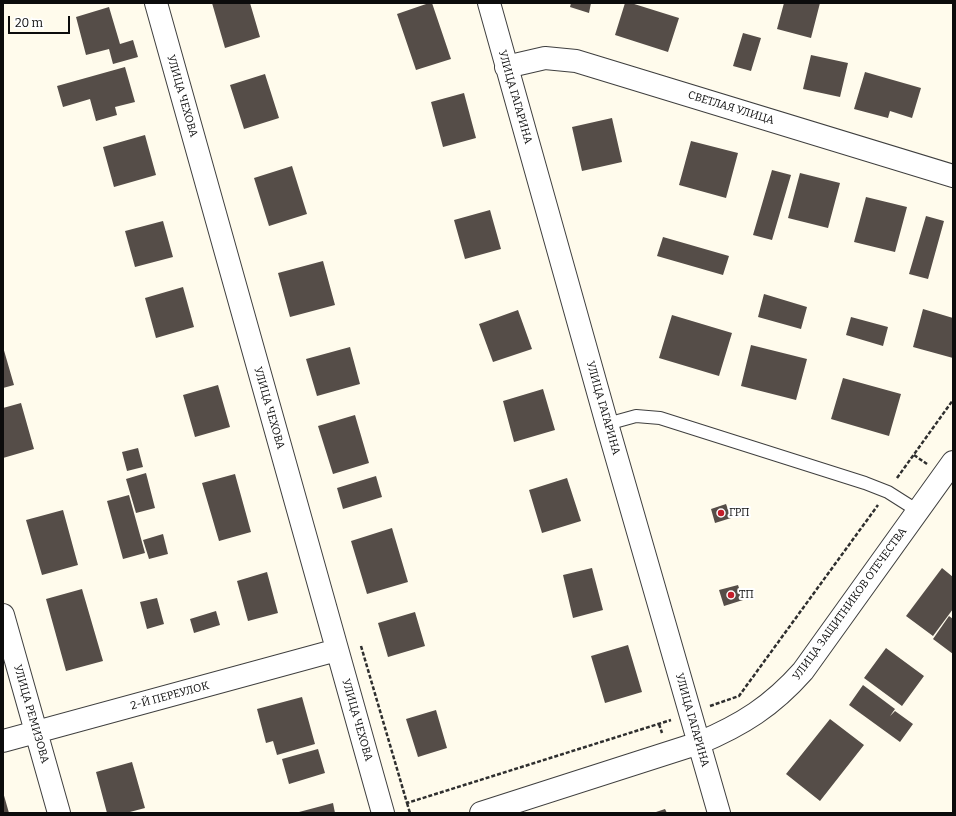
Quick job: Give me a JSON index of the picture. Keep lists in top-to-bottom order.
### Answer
{
  "streets": {
    "street": [
      "УЛИЦА ЧЕХОВА",
      "УЛИЦА ГАГАРИНА",
      "СВЕТЛАЯ УЛИЦА",
      "УЛИЦА ЗАЩИТНИКОВ ОТЕЧЕСТВА",
      "2-Й ПЕРЕУЛОК",
      "УЛИЦА РЕМИЗОВА"
    ]
  },
  "crossings": [
    ["УЛИЦА ЧЕХОВА", "2-Й ПЕРЕУЛОК"],
    ["УЛИЦА ГАГАРИНА", "СВЕТЛАЯ УЛИЦА"],
    ["УЛИЦА ГАГАРИНА", "УЛИЦА ЗАЩИТНИКОВ ОТЕЧЕСТВА"],
    ["2-Й ПЕРЕУЛОК", "УЛИЦА РЕМИЗОВА"]
  ],
  "places": ["ГРП", "ТП"],
  "scale_bar": "20 m"
}
